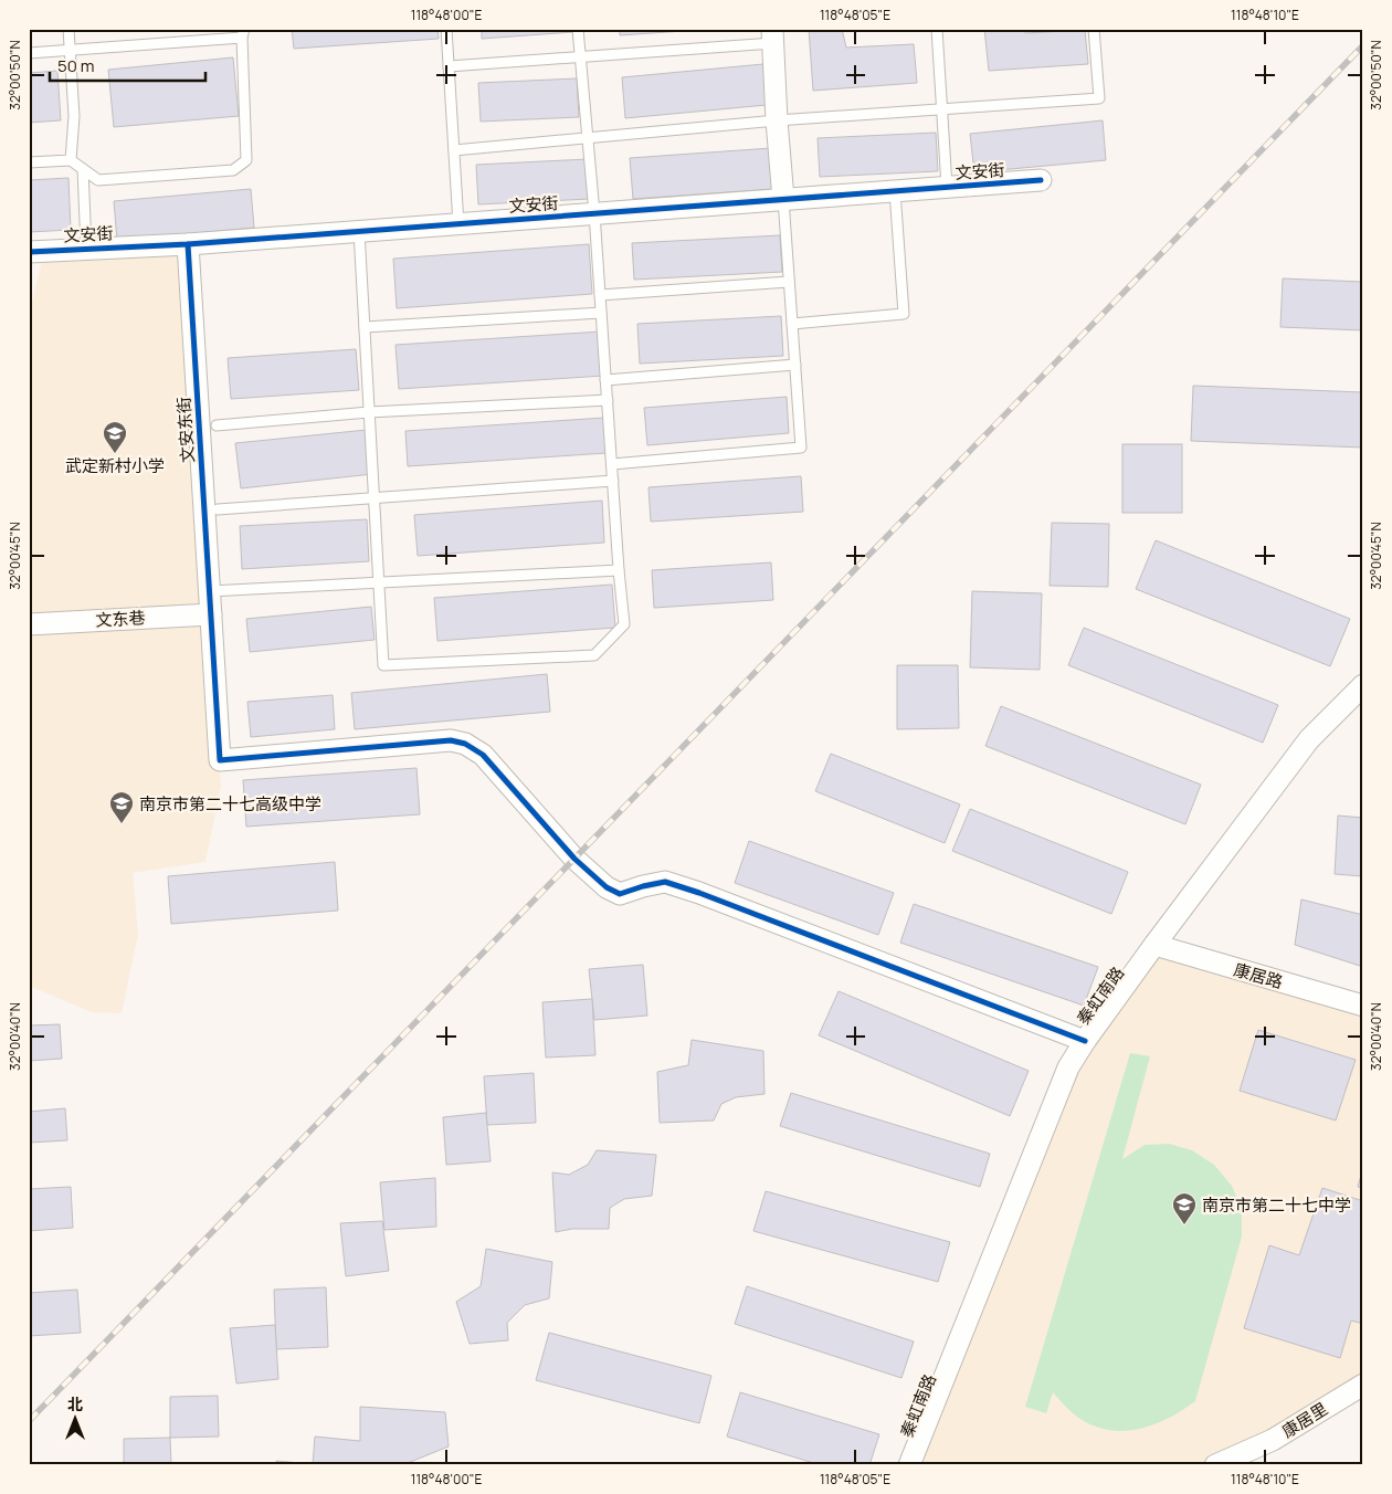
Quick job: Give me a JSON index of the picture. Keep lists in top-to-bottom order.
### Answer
{
  "streets": {
    "street": [
      "文安街",
      "文安东街",
      "文东巷",
      "康居路",
      "秦虹南路",
      "康居里"
    ]
  },
  "crossings": [
    ["文安街", "文安东街"],
    ["文安东街", "文东巷"],
    ["文安东街", "秦虹南路"],
    ["康居路", "秦虹南路"]
  ],
  "places": {
    "school or university": ["武定新村小学", "南京市第二十七高级中学", "南京市第二十七中学"]
  },
  "scale_bar": "50 m",
  "north": "top",
  "coordinates": [
    "118°48'00\"E",
    "118°48'05\"E",
    "118°48'10\"E",
    "32°00'50\"N",
    "32°00'45\"N",
    "32°00'40\"N"
  ]
}
